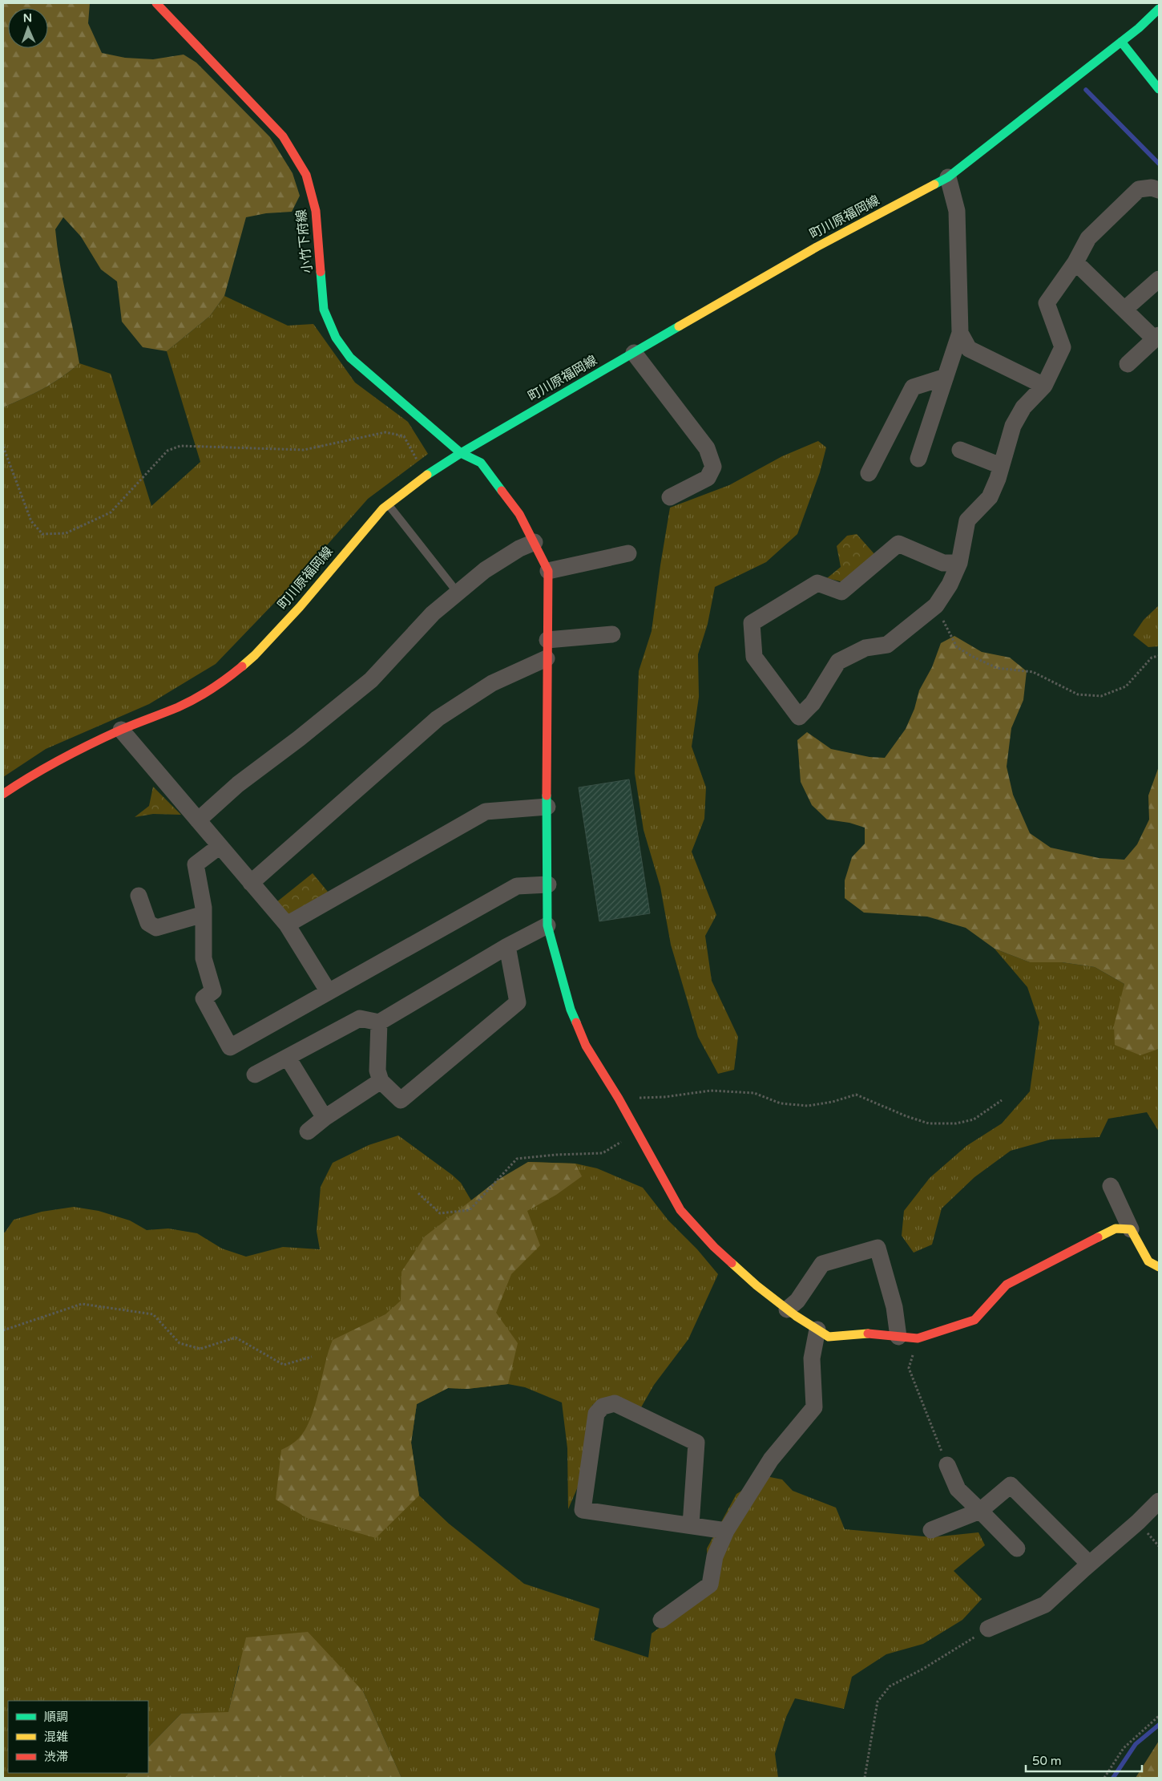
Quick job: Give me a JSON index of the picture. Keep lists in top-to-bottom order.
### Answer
{
  "streets": {
    "main road": ["町川原福岡線", "小竹下府線"]
  },
  "crossings": [
    ["町川原福岡線", "小竹下府線"]
  ],
  "legend": ["順調", "混雑", "渋滞"],
  "scale_bar": "50 m",
  "north": "top"
}
